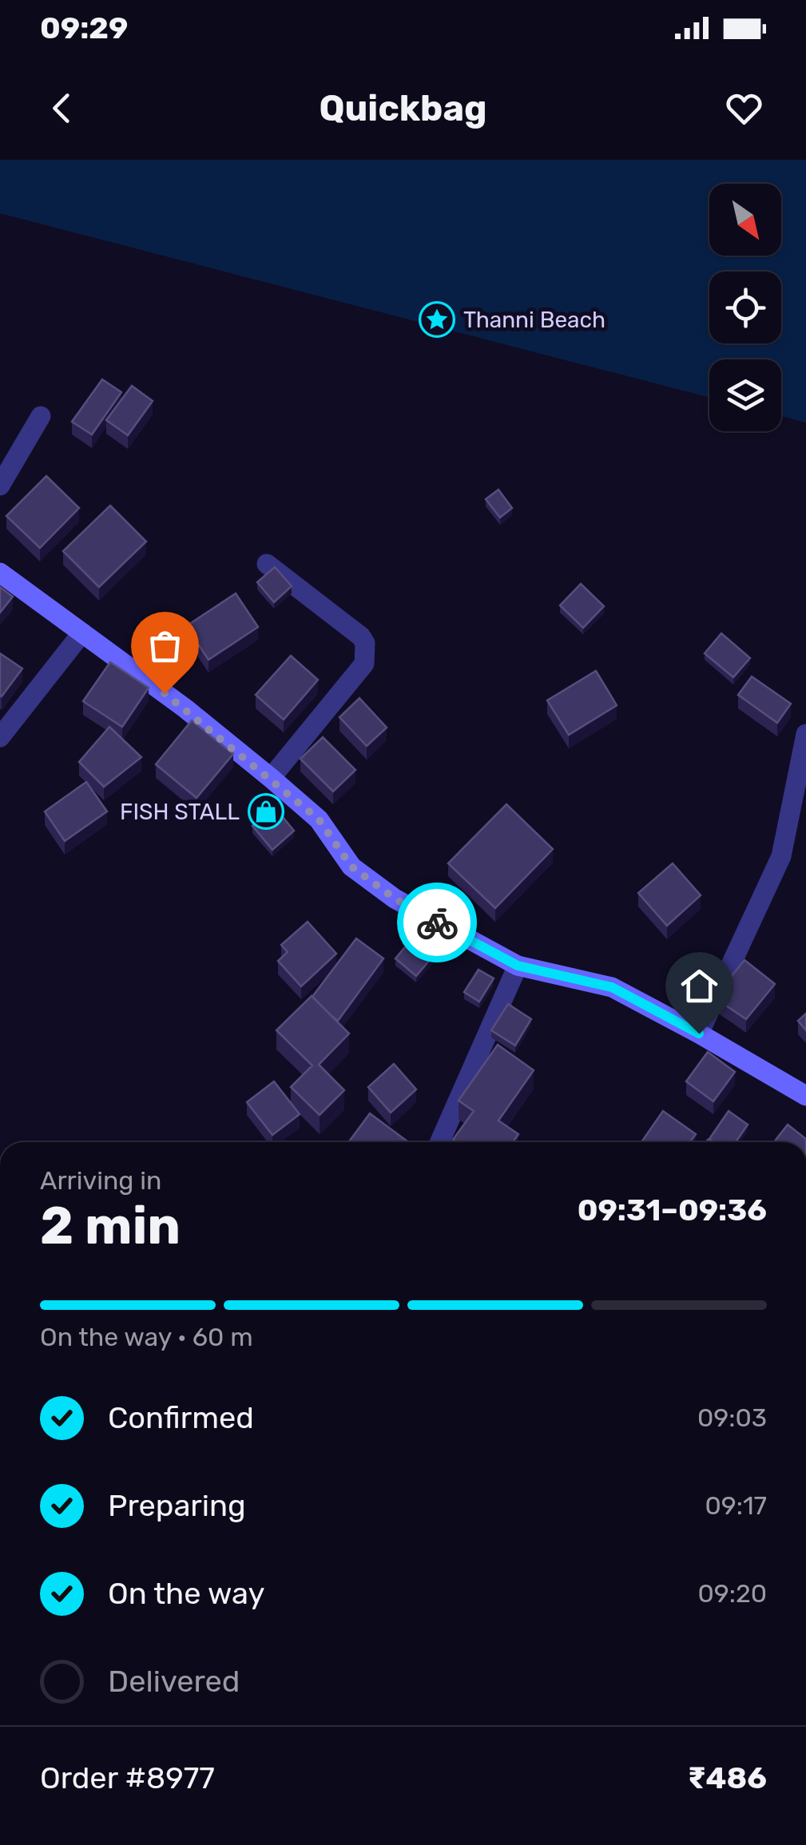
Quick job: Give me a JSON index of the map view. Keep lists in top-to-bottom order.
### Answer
{
  "places": {
    "place": ["Thanni Beach"],
    "shop": ["FISH STALL"]
  },
  "north": "bottom right",
  "page": {
    "status": "09:29",
    "header": "Quickbag",
    "heading": ["2 min", "Arriving in", "09:31–09:36"],
    "panel": ["Order #8977", "₹486"],
    "bar": "On the way · 60 m",
    "list": [
      ["Confirmed", "09:03"],
      ["Preparing", "09:17"],
      ["On the way", "09:20"],
      "Delivered"
    ]
  }
}
